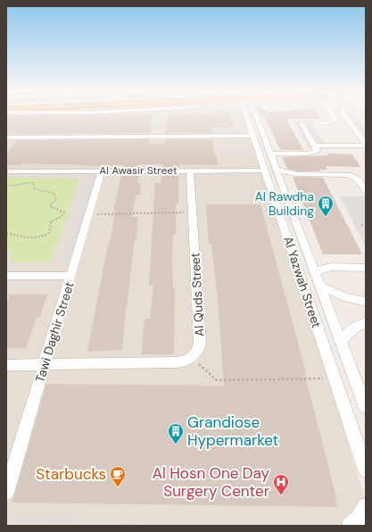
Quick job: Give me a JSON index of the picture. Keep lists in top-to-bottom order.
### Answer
{
  "streets": {
    "street": [
      "Al Awasir Street",
      "Al Yazwah Street",
      "Al Quds Street",
      "Tawi Daghir Street"
    ]
  },
  "crossings": [
    ["Al Awasir Street", "Al Yazwah Street"],
    ["Al Awasir Street", "Al Quds Street"],
    ["Al Awasir Street", "Tawi Daghir Street"]
  ],
  "places": {
    "building": ["Al Rawdha Building", "Grandiose Hypermarket"],
    "cafe": ["Starbucks"],
    "hospital": ["Al Hosn One Day Surgery Center"]
  }
}
